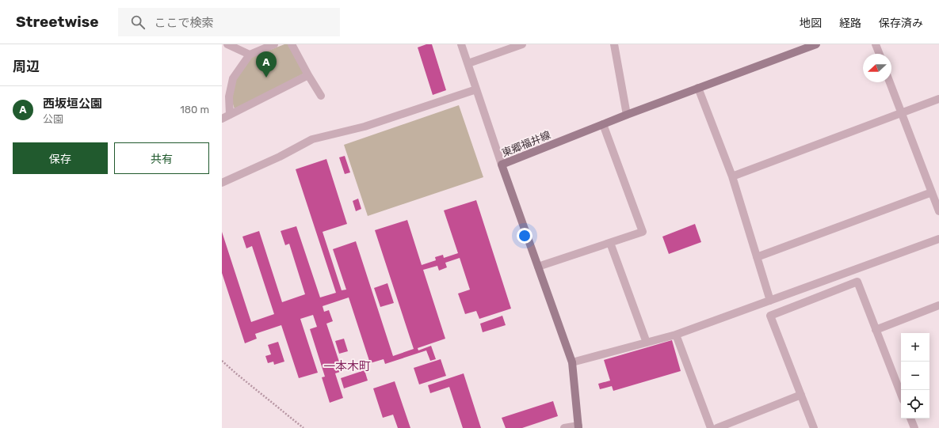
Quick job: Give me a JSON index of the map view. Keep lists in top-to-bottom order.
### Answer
{
  "streets": {
    "main road": ["東郷福井線"]
  },
  "districts": ["一本木町"],
  "north": "left",
  "page": {
    "header": "Streetwise",
    "search": "ここで検索",
    "nav": ["地図", "経路", "保存済み"],
    "heading": "周辺",
    "pins": "A",
    "list": [
      {
        "mark": "A",
        "name": "西坂垣公園",
        "note": "公園",
        "value": "180 m"
      }
    ],
    "buttons": ["保存", "共有"],
    "map_buttons": ["+", "−"]
  }
}
